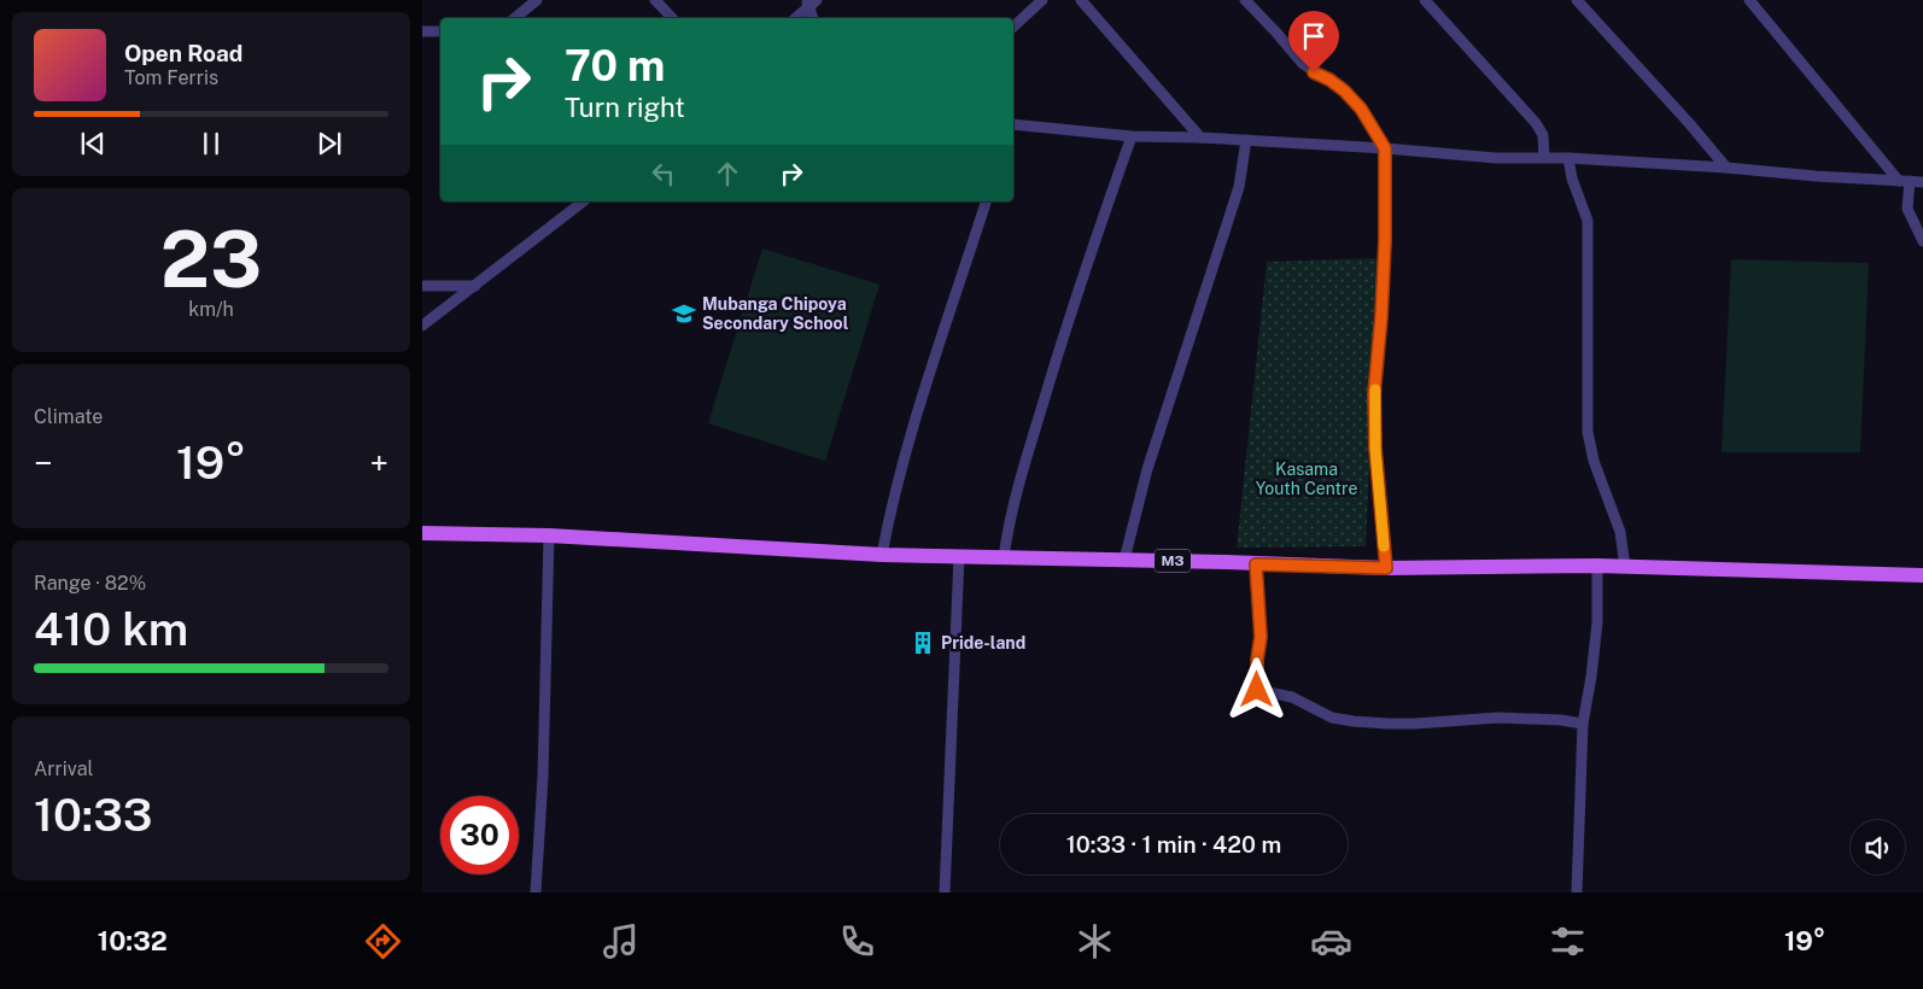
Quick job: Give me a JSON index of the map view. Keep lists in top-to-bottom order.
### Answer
{
  "streets": {
    "main road": ["M3"]
  },
  "parks": ["Kasama Youth Centre"],
  "places": {
    "school or university": ["Mubanga Chipoya Secondary School"],
    "building": ["Pride-land"]
  },
  "page": {
    "turn": ["70 m", "Turn right"],
    "song": ["Open Road", "Tom Ferris"],
    "tile": [
      ["23", "km/h"],
      "Climate",
      ["Range · 82%", "410 km"],
      ["Arrival", "10:33"]
    ],
    "heat": ["−", "19°", "+"],
    "limit": "30",
    "trip": "10:33 · 1 min · 420 m",
    "tabs": ["10:32", "19°"]
  }
}
